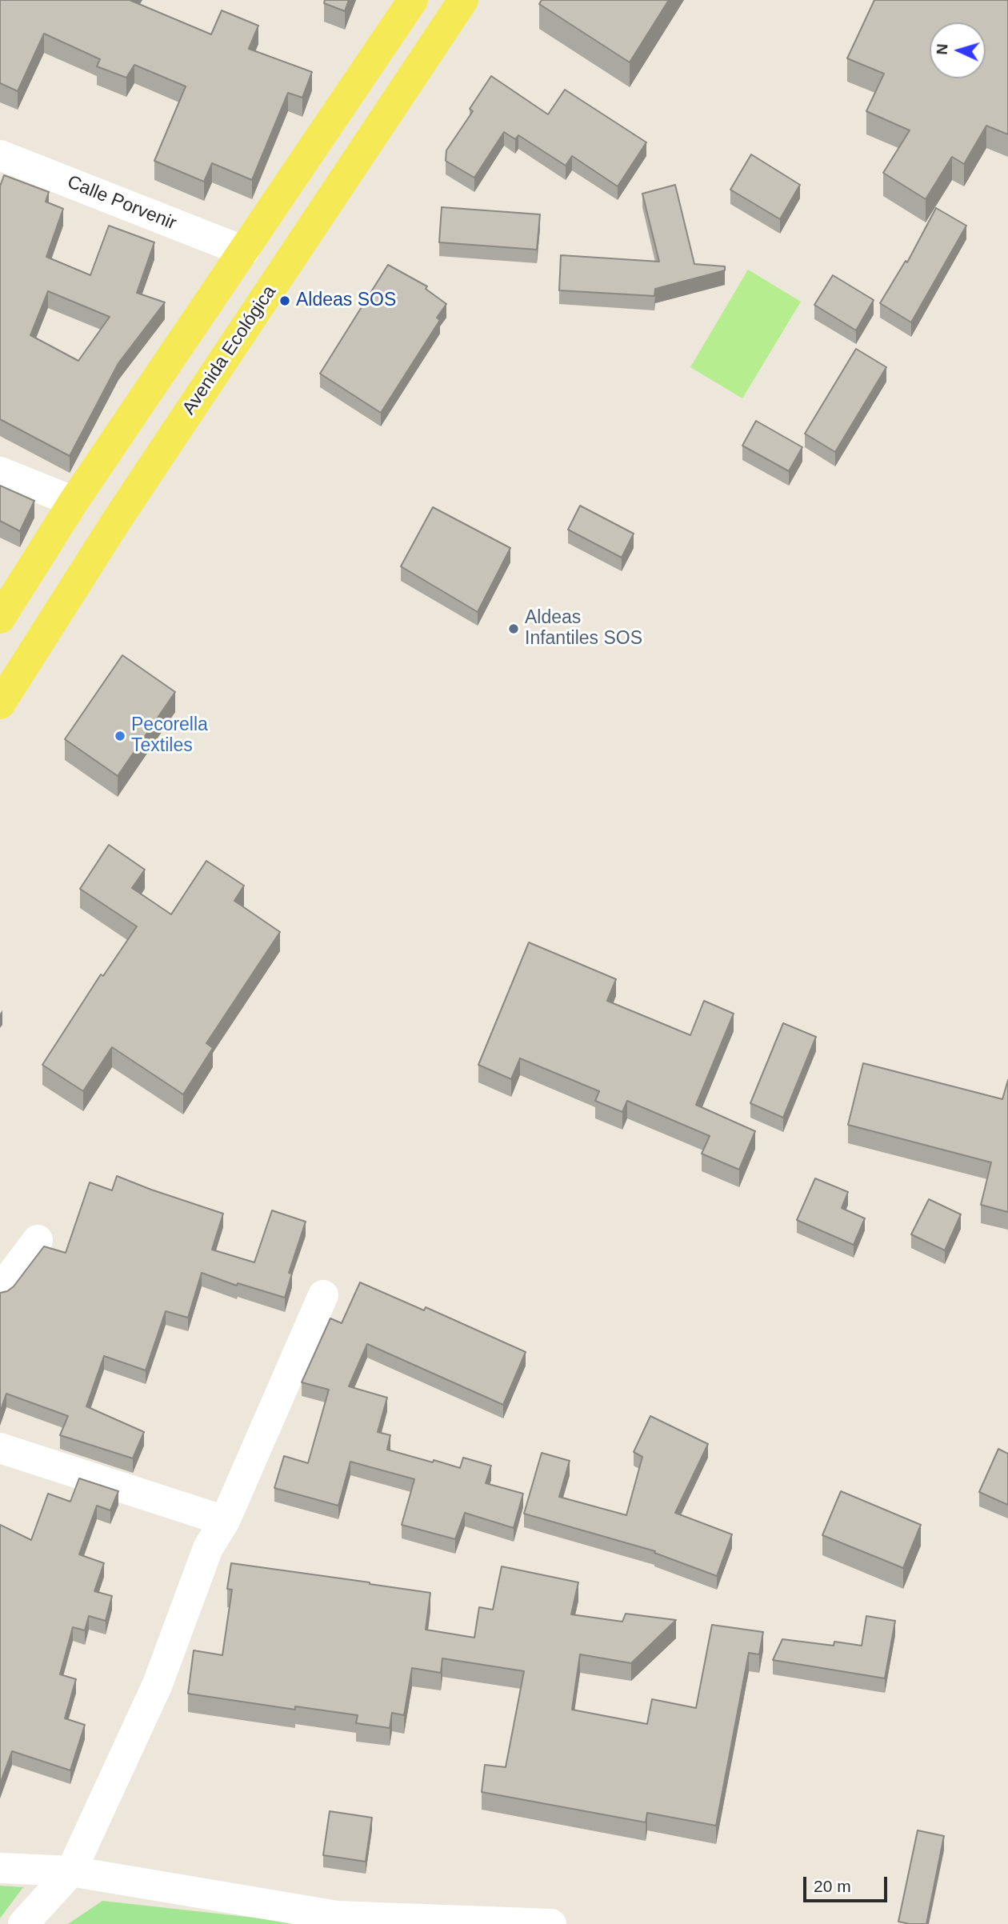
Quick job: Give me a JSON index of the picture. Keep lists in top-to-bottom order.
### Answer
{
  "streets": {
    "main road": ["Avenida Ecológica"],
    "street": ["Calle Porvenir"]
  },
  "places": ["Aldeas SOS", "Aldeas Infantiles SOS", "Pecorella Textiles"],
  "scale_bar": "20 m",
  "north": "left"
}
